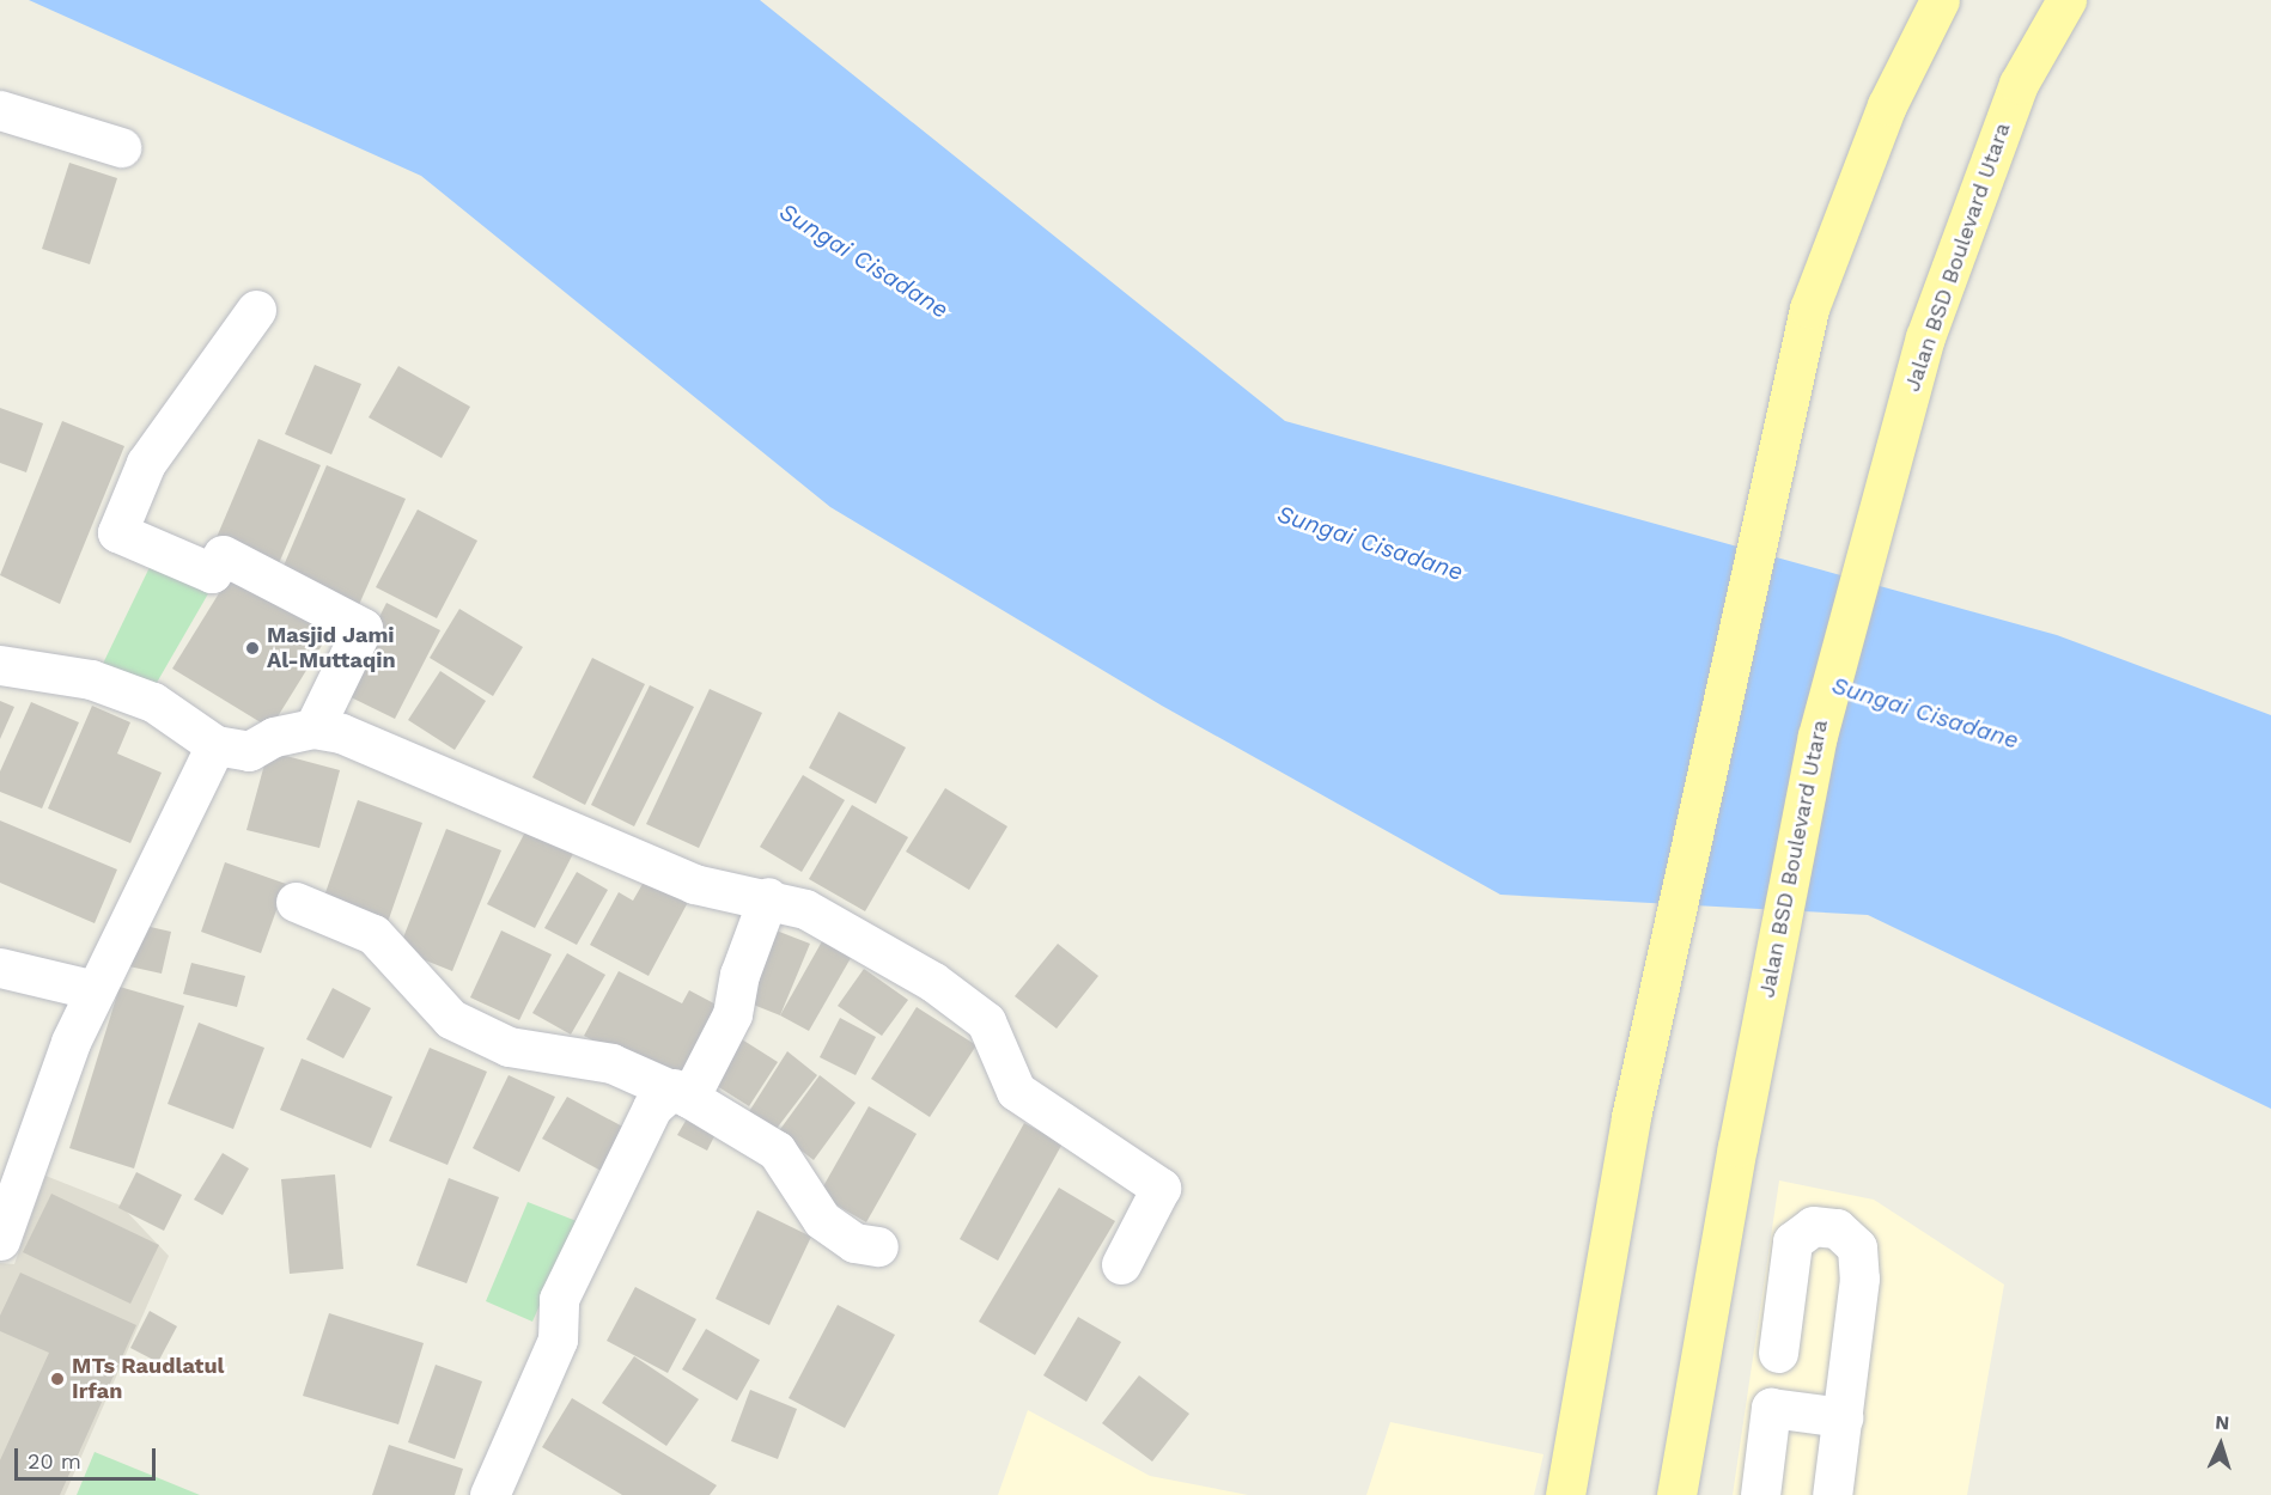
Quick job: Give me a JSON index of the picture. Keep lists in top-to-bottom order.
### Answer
{
  "streets": {
    "main road": ["Jalan BSD Boulevard Utara"]
  },
  "water": ["Sungai Cisadane"],
  "places": ["Masjid Jami Al-Muttaqin", "MTs Raudlatul Irfan"],
  "scale_bar": "20 m",
  "north": "top"
}
